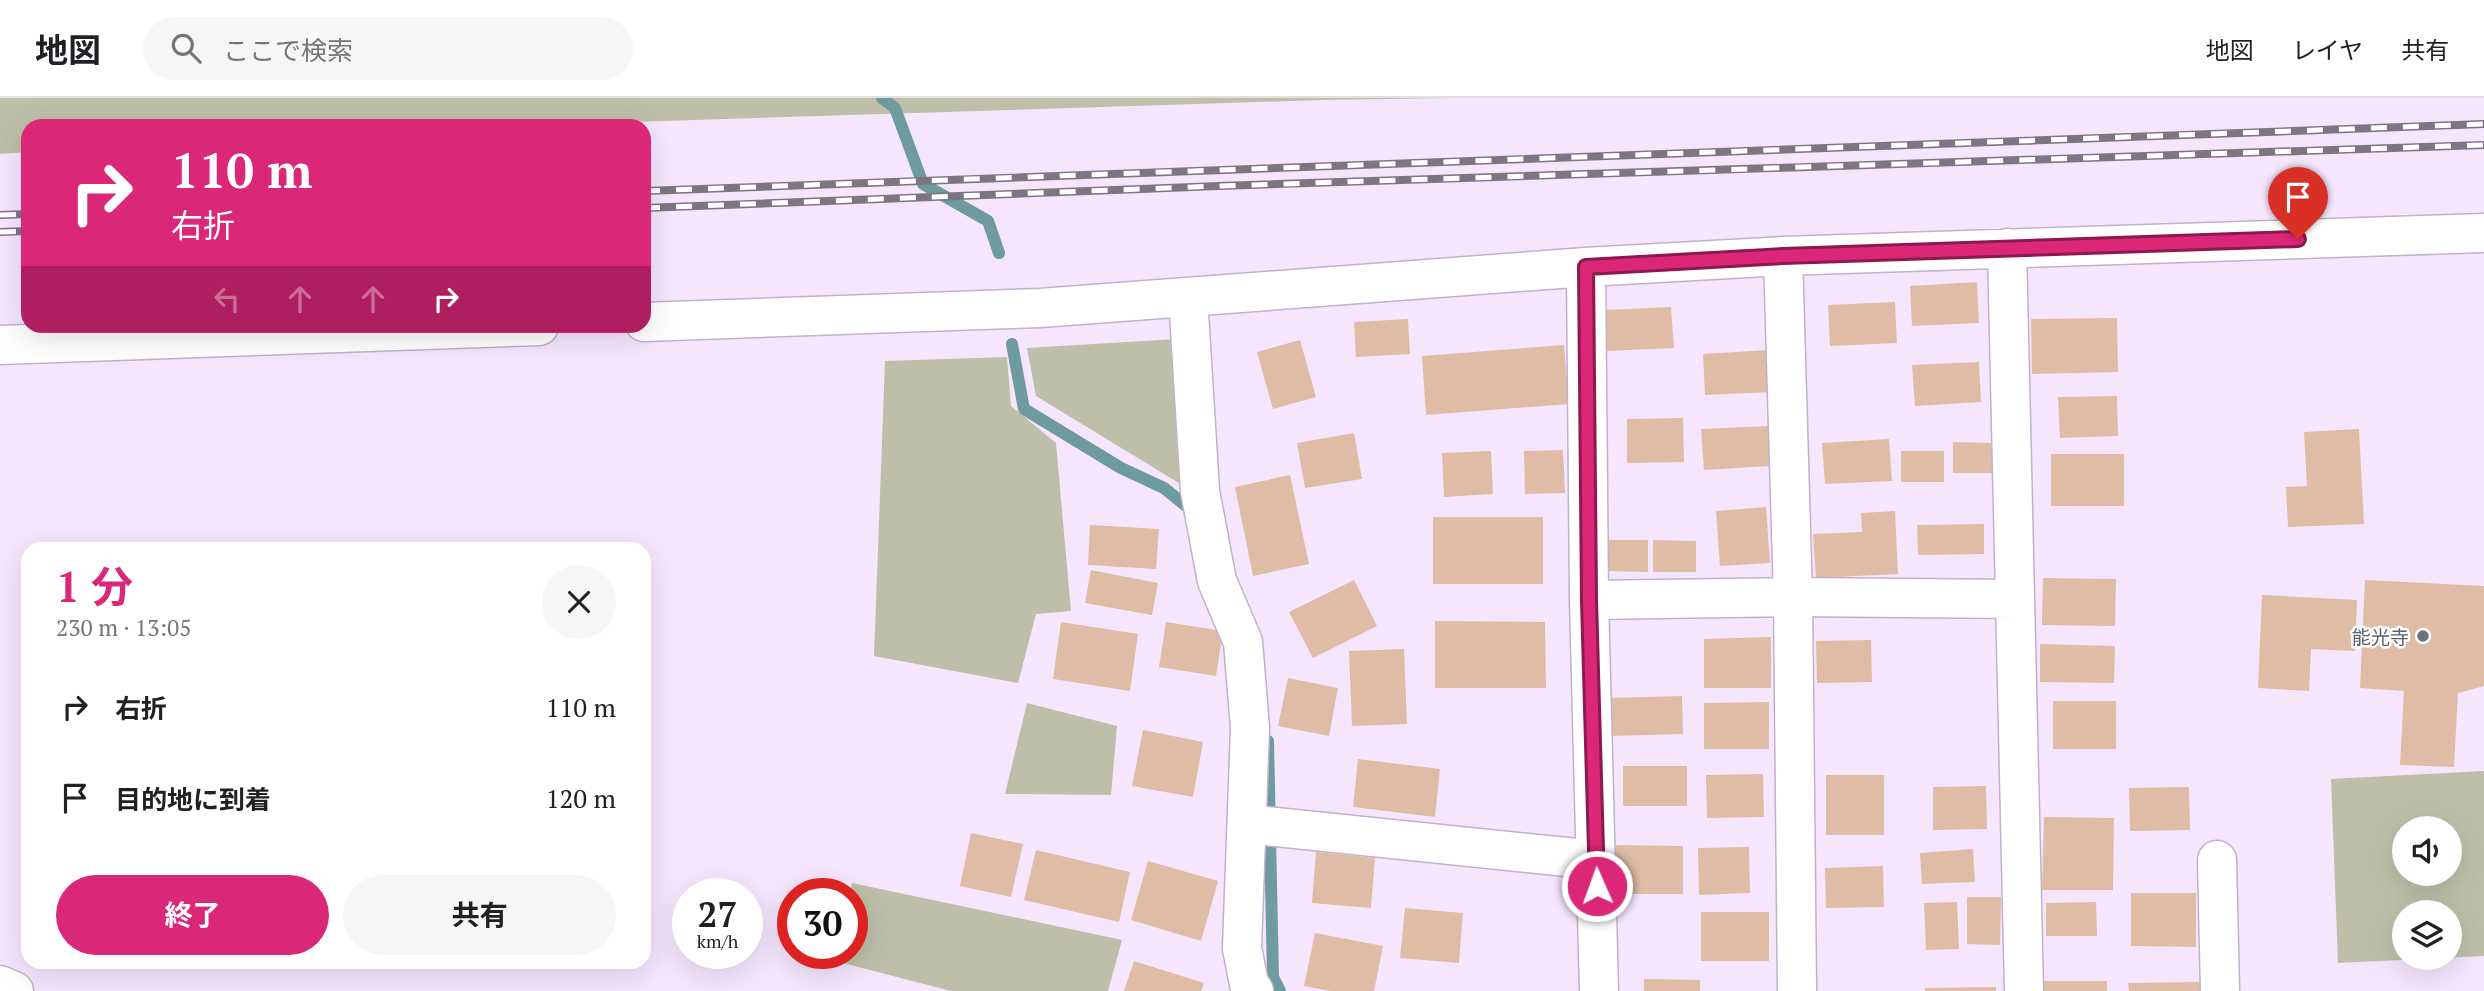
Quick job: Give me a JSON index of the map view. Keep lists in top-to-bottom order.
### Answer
{
  "places": ["能光寺"],
  "page": {
    "header": "地図",
    "search": "ここで検索",
    "nav": ["地図", "レイヤ", "共有"],
    "turn": ["110 m", "右折"],
    "heading": ["1 分", "230 m · 13:05"],
    "list": [
      {
        "name": "右折",
        "value": "110 m"
      },
      {
        "name": "目的地に到着",
        "value": "120 m"
      }
    ],
    "buttons": ["終了", "共有"],
    "speed": "27 km/h",
    "limit": "30"
  }
}
